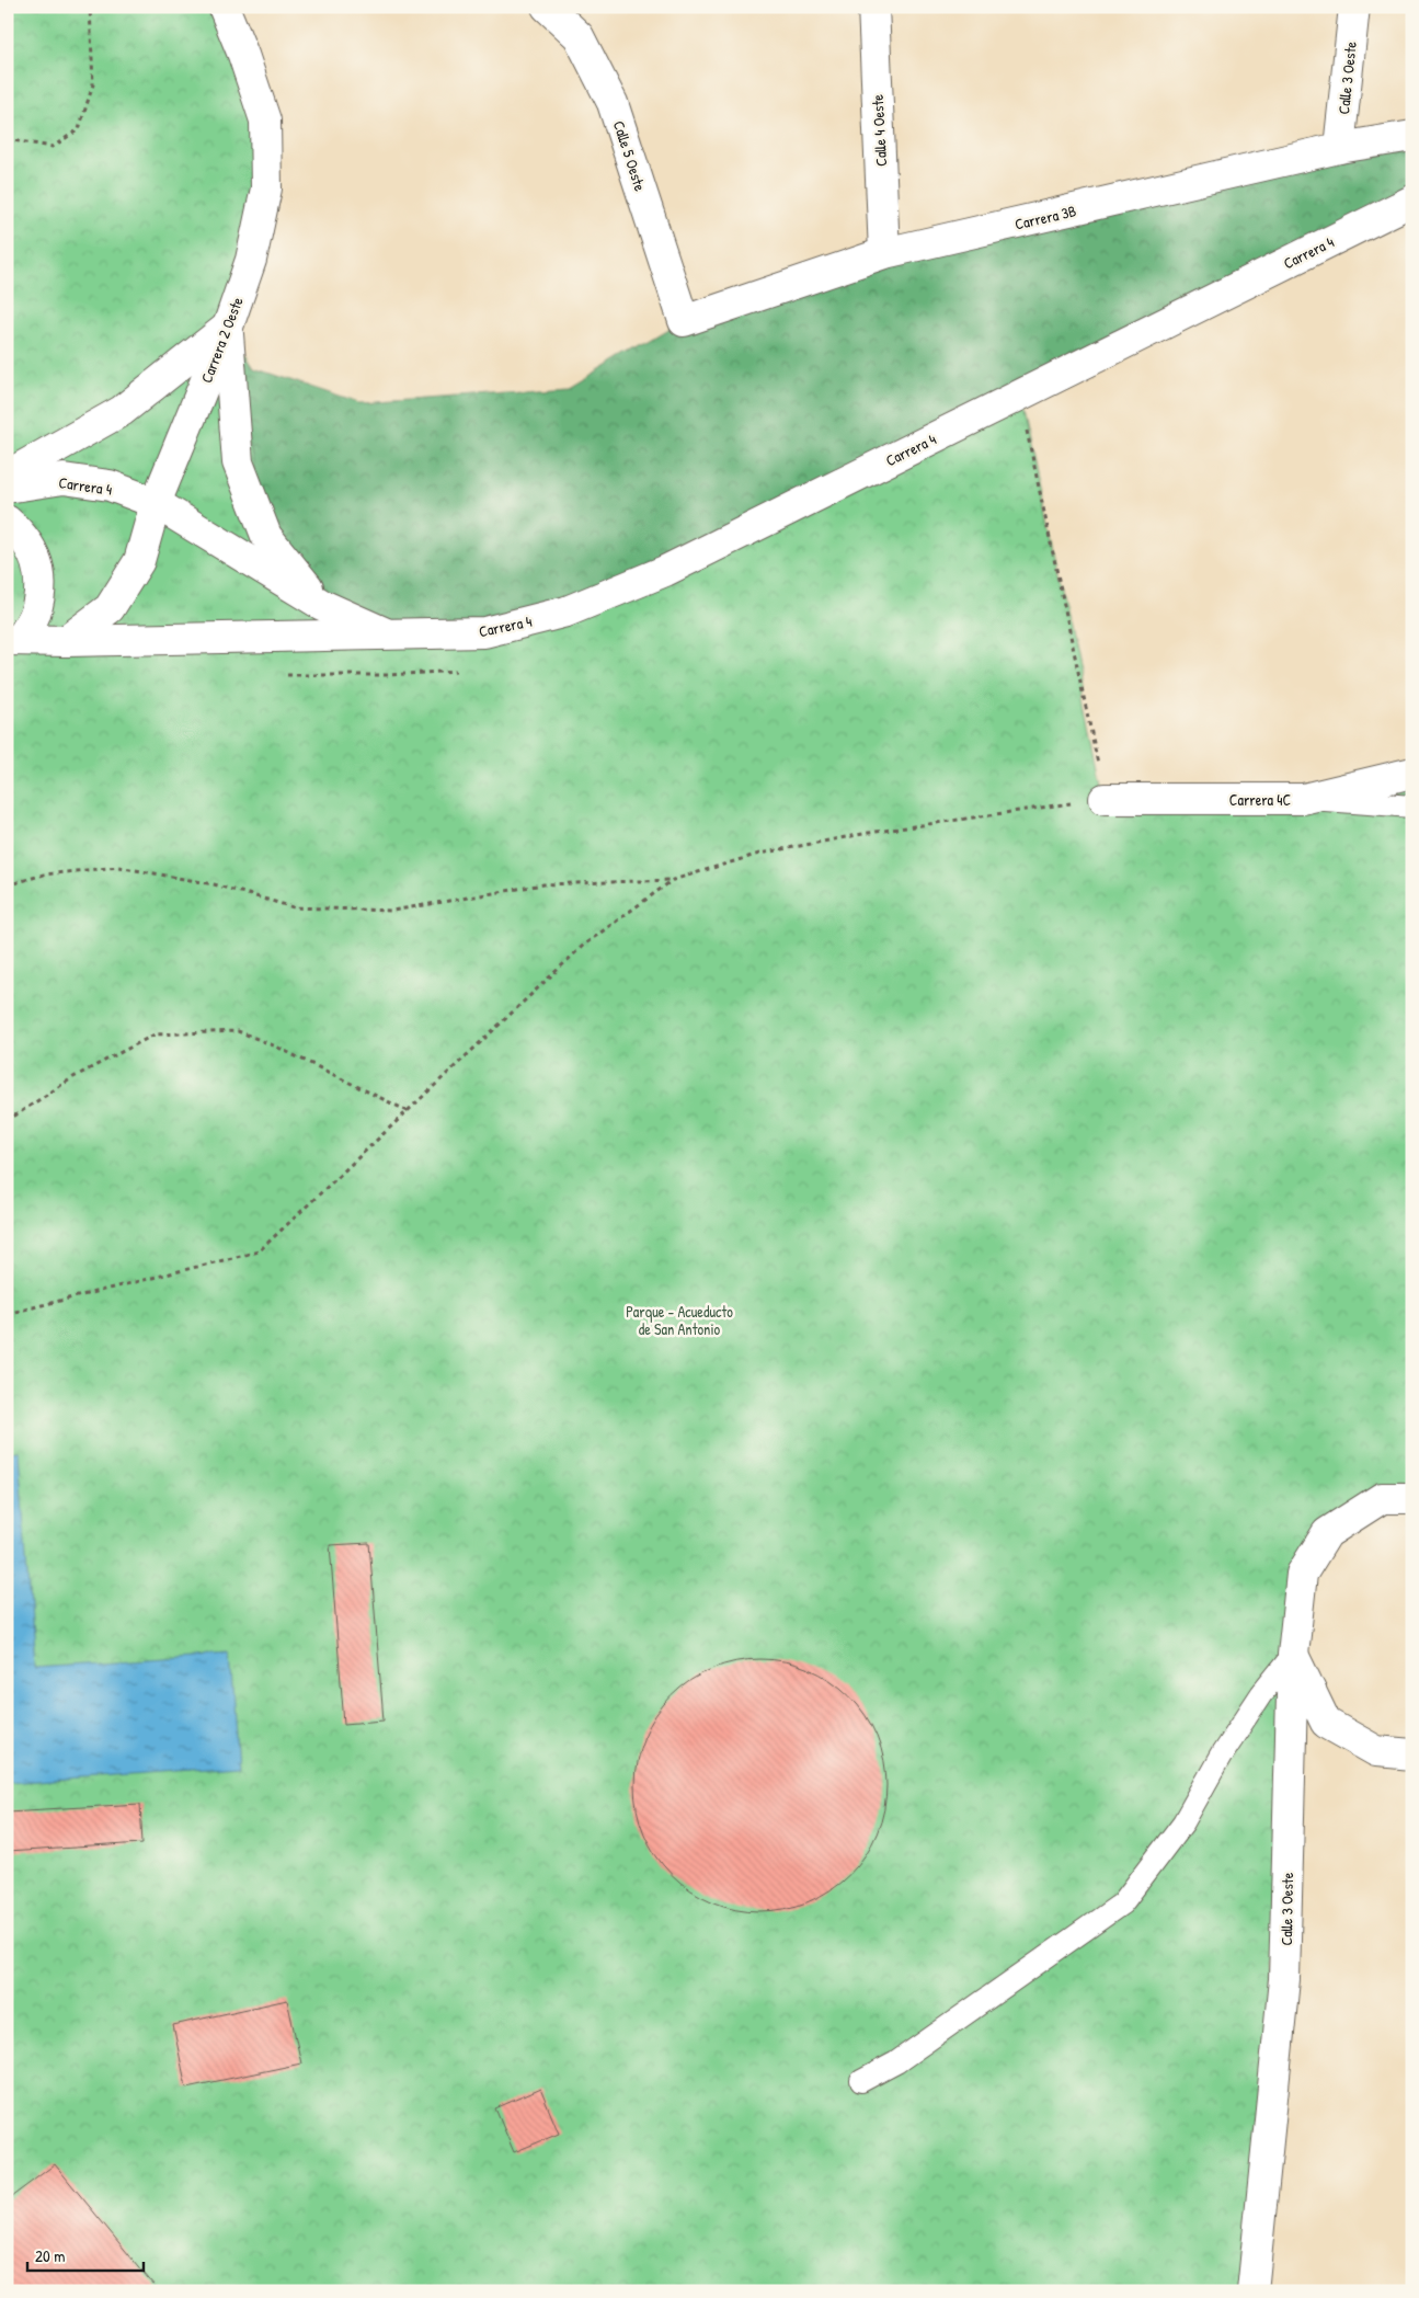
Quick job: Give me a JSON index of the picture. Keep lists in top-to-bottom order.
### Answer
{
  "streets": {
    "street": [
      "Calle 3 Oeste",
      "Calle 4 Oeste",
      "Calle 5 Oeste",
      "Carrera 3B",
      "Carrera 4",
      "Carrera 2 Oeste",
      "Carrera 4C"
    ]
  },
  "crossings": [
    ["Calle 3 Oeste", "Carrera 3B"],
    ["Calle 4 Oeste", "Carrera 3B"],
    ["Calle 5 Oeste", "Carrera 3B"],
    ["Carrera 4", "Carrera 2 Oeste"]
  ],
  "parks": ["Parque - Acueducto de San Antonio"],
  "scale_bar": "20 m"
}
